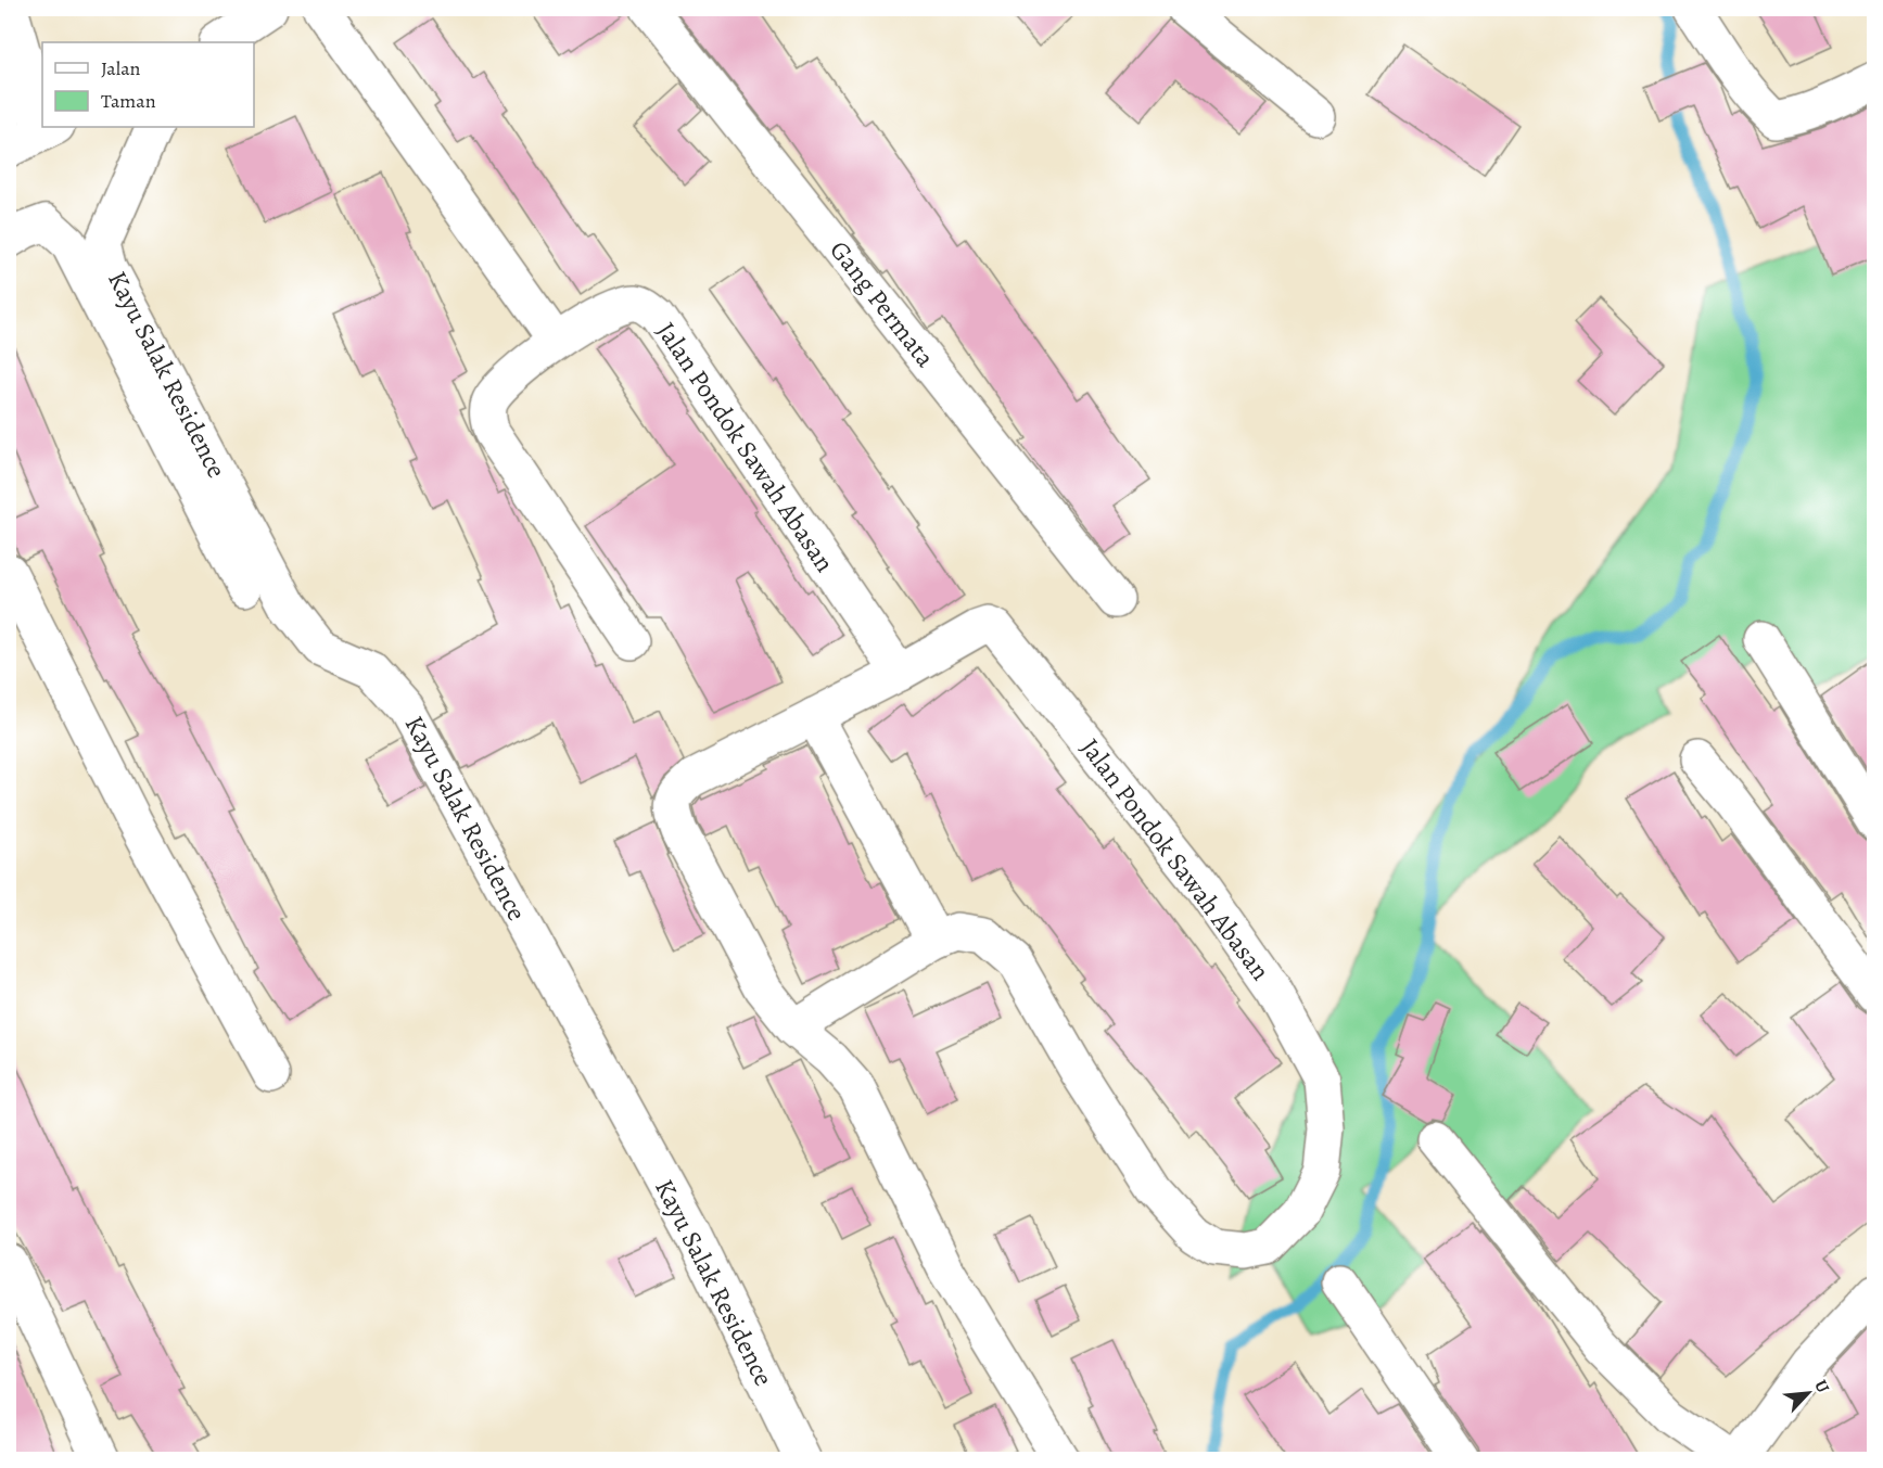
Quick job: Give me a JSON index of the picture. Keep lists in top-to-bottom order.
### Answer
{
  "streets": {
    "street": ["Gang Permata", "Kayu Salak Residence", "Jalan Pondok Sawah Abasan"]
  },
  "legend": ["Jalan", "Taman"],
  "north": "top right"
}
